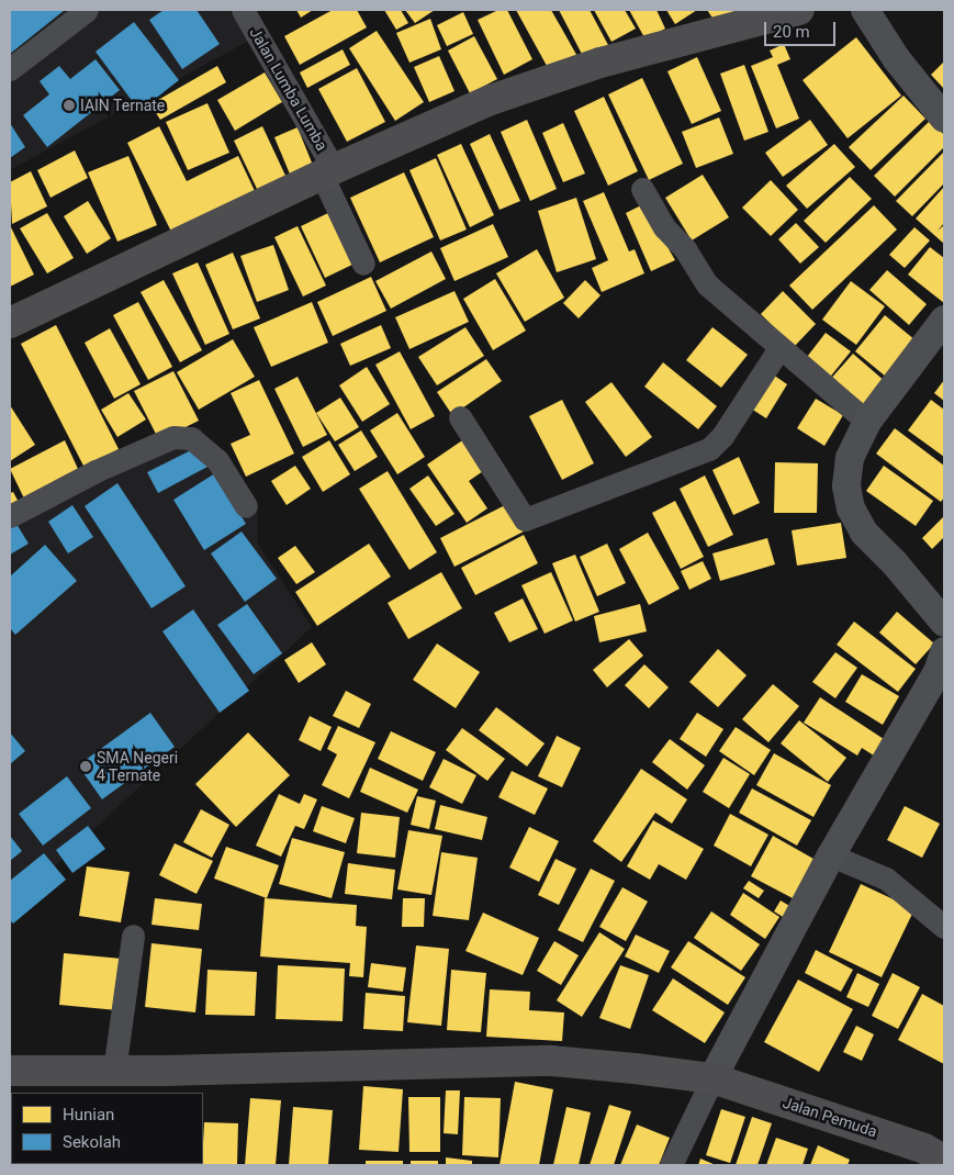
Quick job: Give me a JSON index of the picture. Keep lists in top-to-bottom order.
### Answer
{
  "streets": {
    "highway": ["Jalan Pemuda"],
    "street": ["Jalan Lumba Lumba"]
  },
  "places": ["IAIN Ternate", "SMA Negeri 4 Ternate"],
  "legend": ["Hunian", "Sekolah"],
  "scale_bar": "20 m"
}
